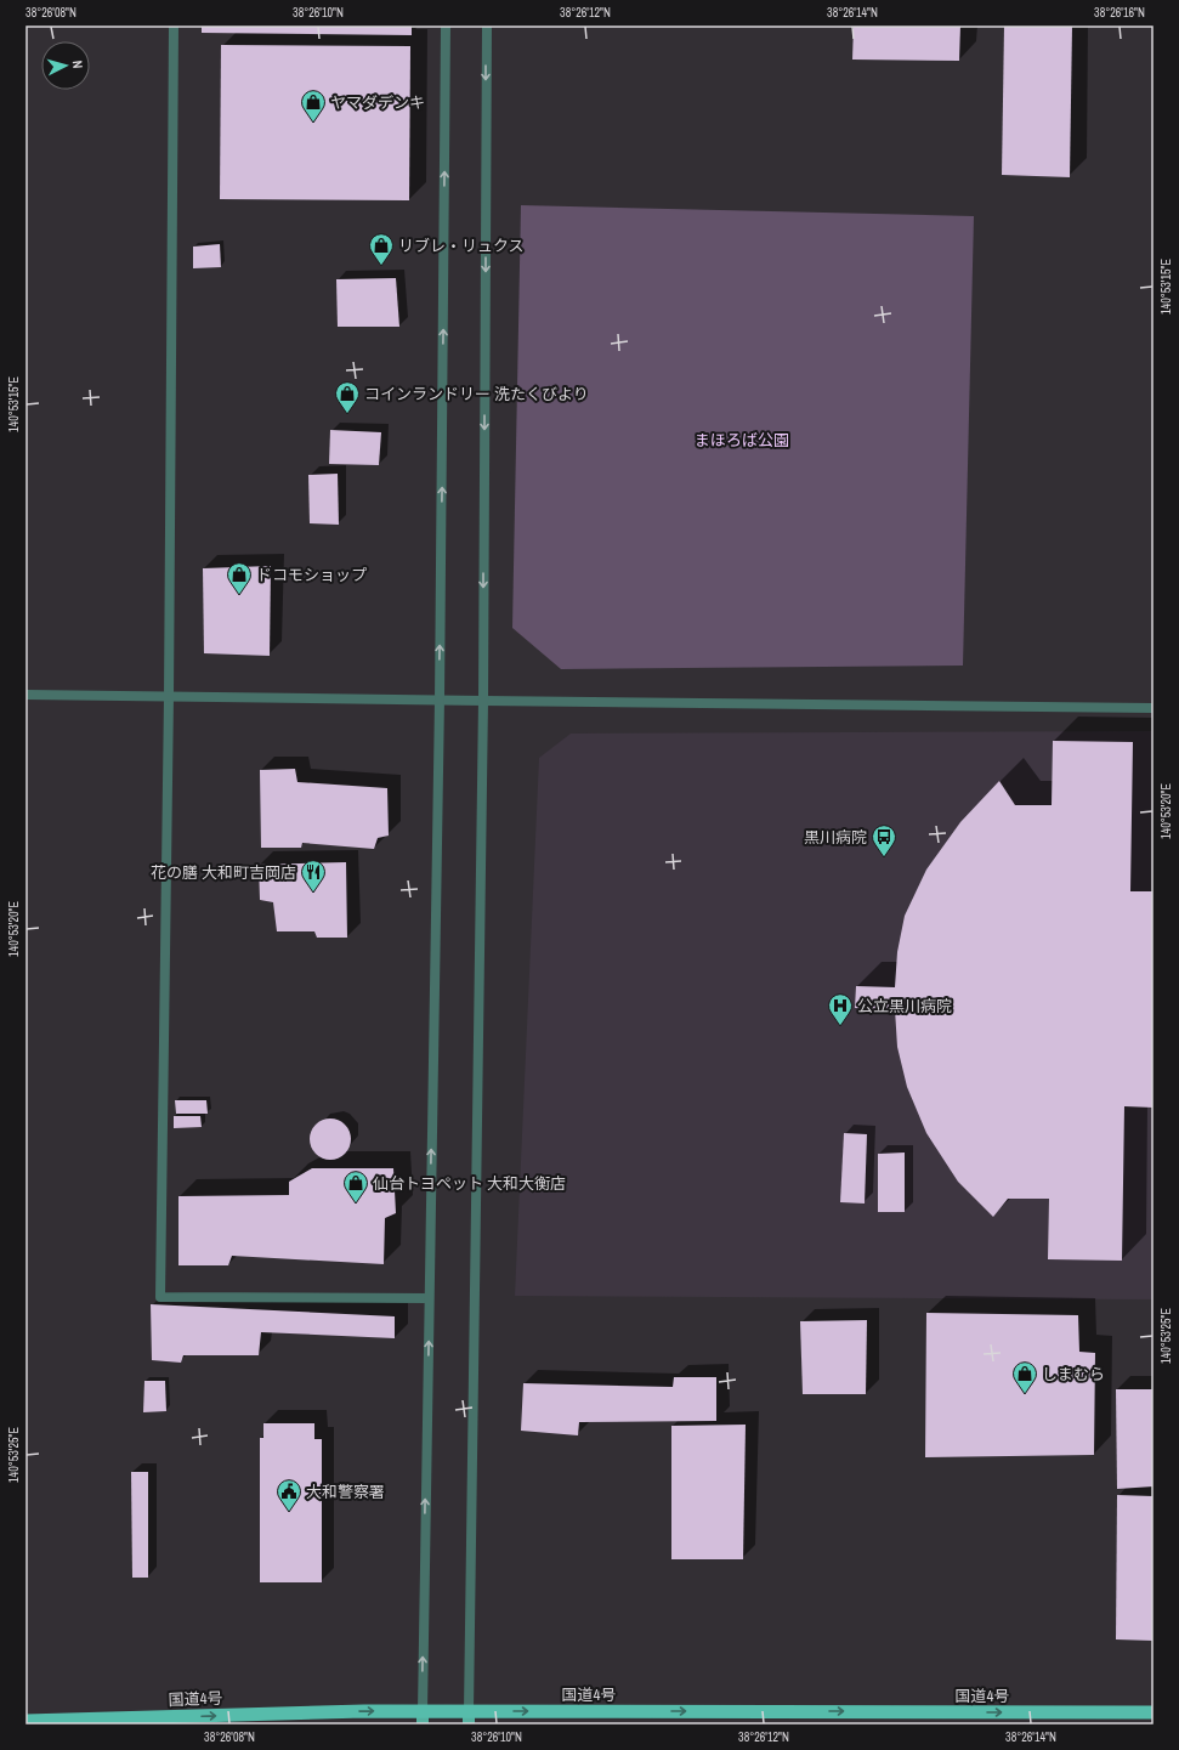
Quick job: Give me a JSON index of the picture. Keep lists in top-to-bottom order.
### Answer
{
  "streets": {
    "highway": ["国道4号"]
  },
  "one_way": ["国道4号"],
  "parks": ["まほろば公園"],
  "places": {
    "shop": [
      "ヤマダデンキ",
      "リブレ・リュクス",
      "コインランドリー 洗たくびより",
      "ドコモショップ",
      "仙台トヨペット 大和大衡店",
      "しまむら"
    ],
    "bus stop": ["黒川病院"],
    "restaurant": ["花の膳 大和町吉岡店"],
    "hospital": ["公立黒川病院"],
    "public building": ["大和警察署"]
  },
  "north": "right",
  "coordinates": [
    "38°26'08\"N",
    "38°26'10\"N",
    "38°26'12\"N",
    "38°26'14\"N",
    "38°26'16\"N",
    "140°53'15\"E",
    "140°53'20\"E",
    "140°53'25\"E"
  ]
}
